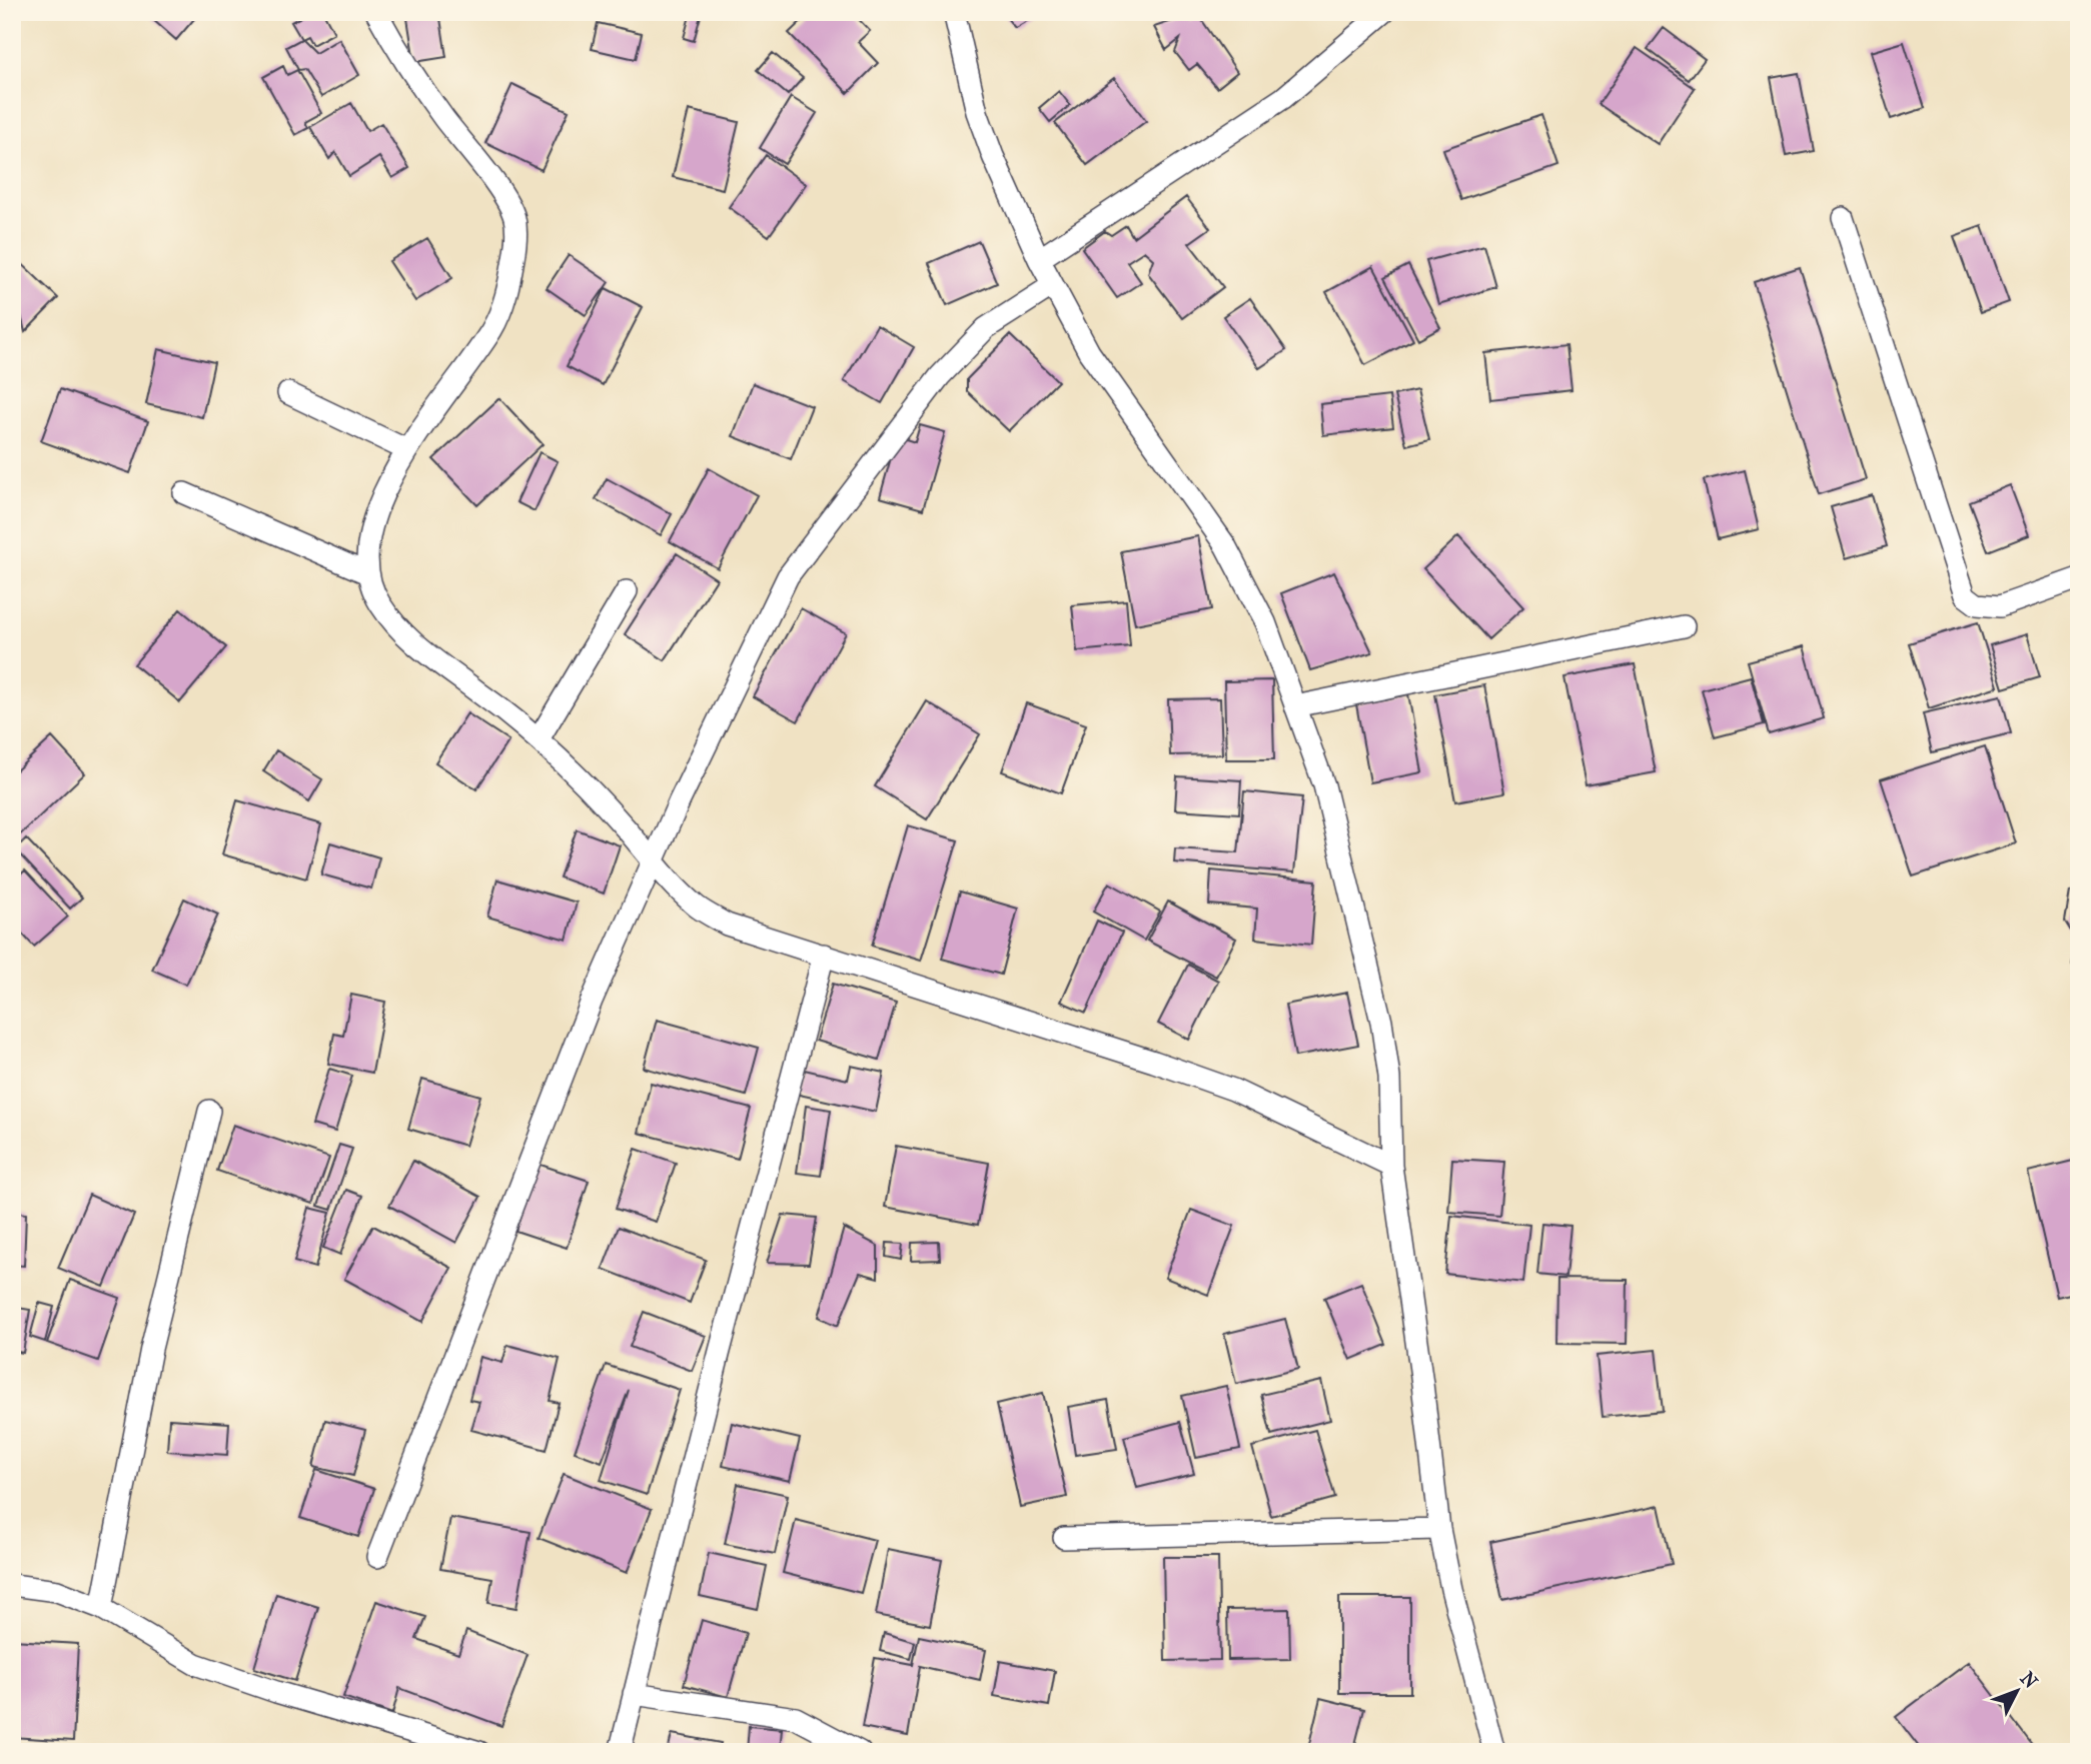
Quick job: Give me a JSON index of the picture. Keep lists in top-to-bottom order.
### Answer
{
  "north": "top right"
}
